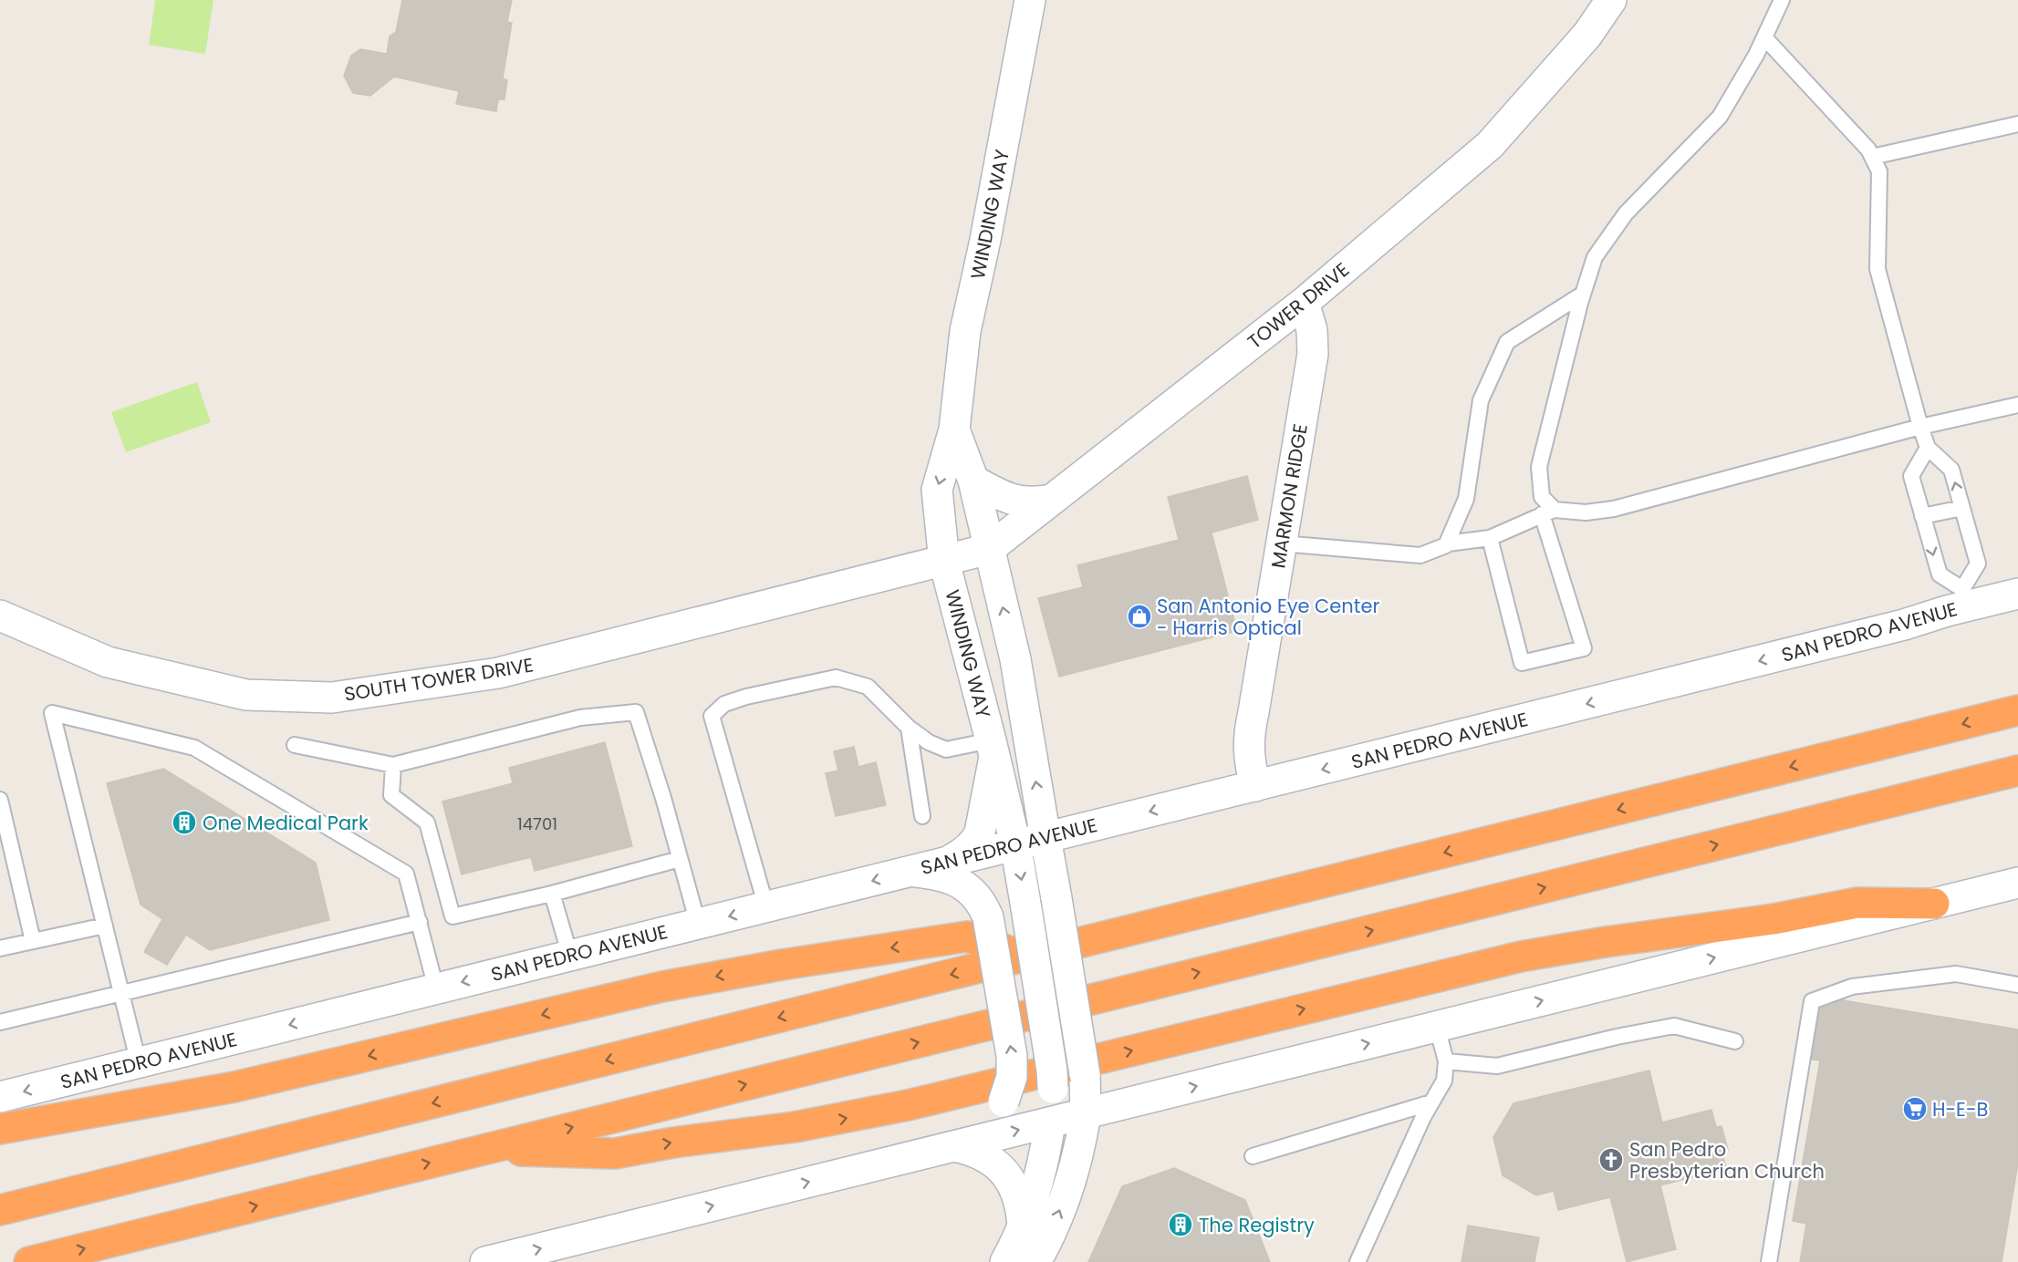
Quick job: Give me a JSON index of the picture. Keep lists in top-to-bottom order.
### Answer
{
  "streets": {
    "street": [
      "WINDING WAY",
      "TOWER DRIVE",
      "MARMON RIDGE",
      "SAN PEDRO AVENUE",
      "SOUTH TOWER DRIVE"
    ]
  },
  "crossings": [
    ["WINDING WAY", "TOWER DRIVE"],
    ["WINDING WAY", "SAN PEDRO AVENUE"],
    ["WINDING WAY", "SOUTH TOWER DRIVE"],
    ["TOWER DRIVE", "MARMON RIDGE"],
    ["TOWER DRIVE", "SOUTH TOWER DRIVE"],
    ["MARMON RIDGE", "SAN PEDRO AVENUE"]
  ],
  "one_way": ["SAN PEDRO AVENUE"],
  "places": {
    "shop": ["San Antonio Eye Center - Harris Optical"],
    "building": ["One Medical Park", "The Registry"],
    "supermarket": ["H-E-B"],
    "church": ["San Pedro Presbyterian Church"]
  },
  "house_numbers": ["14701"]
}
